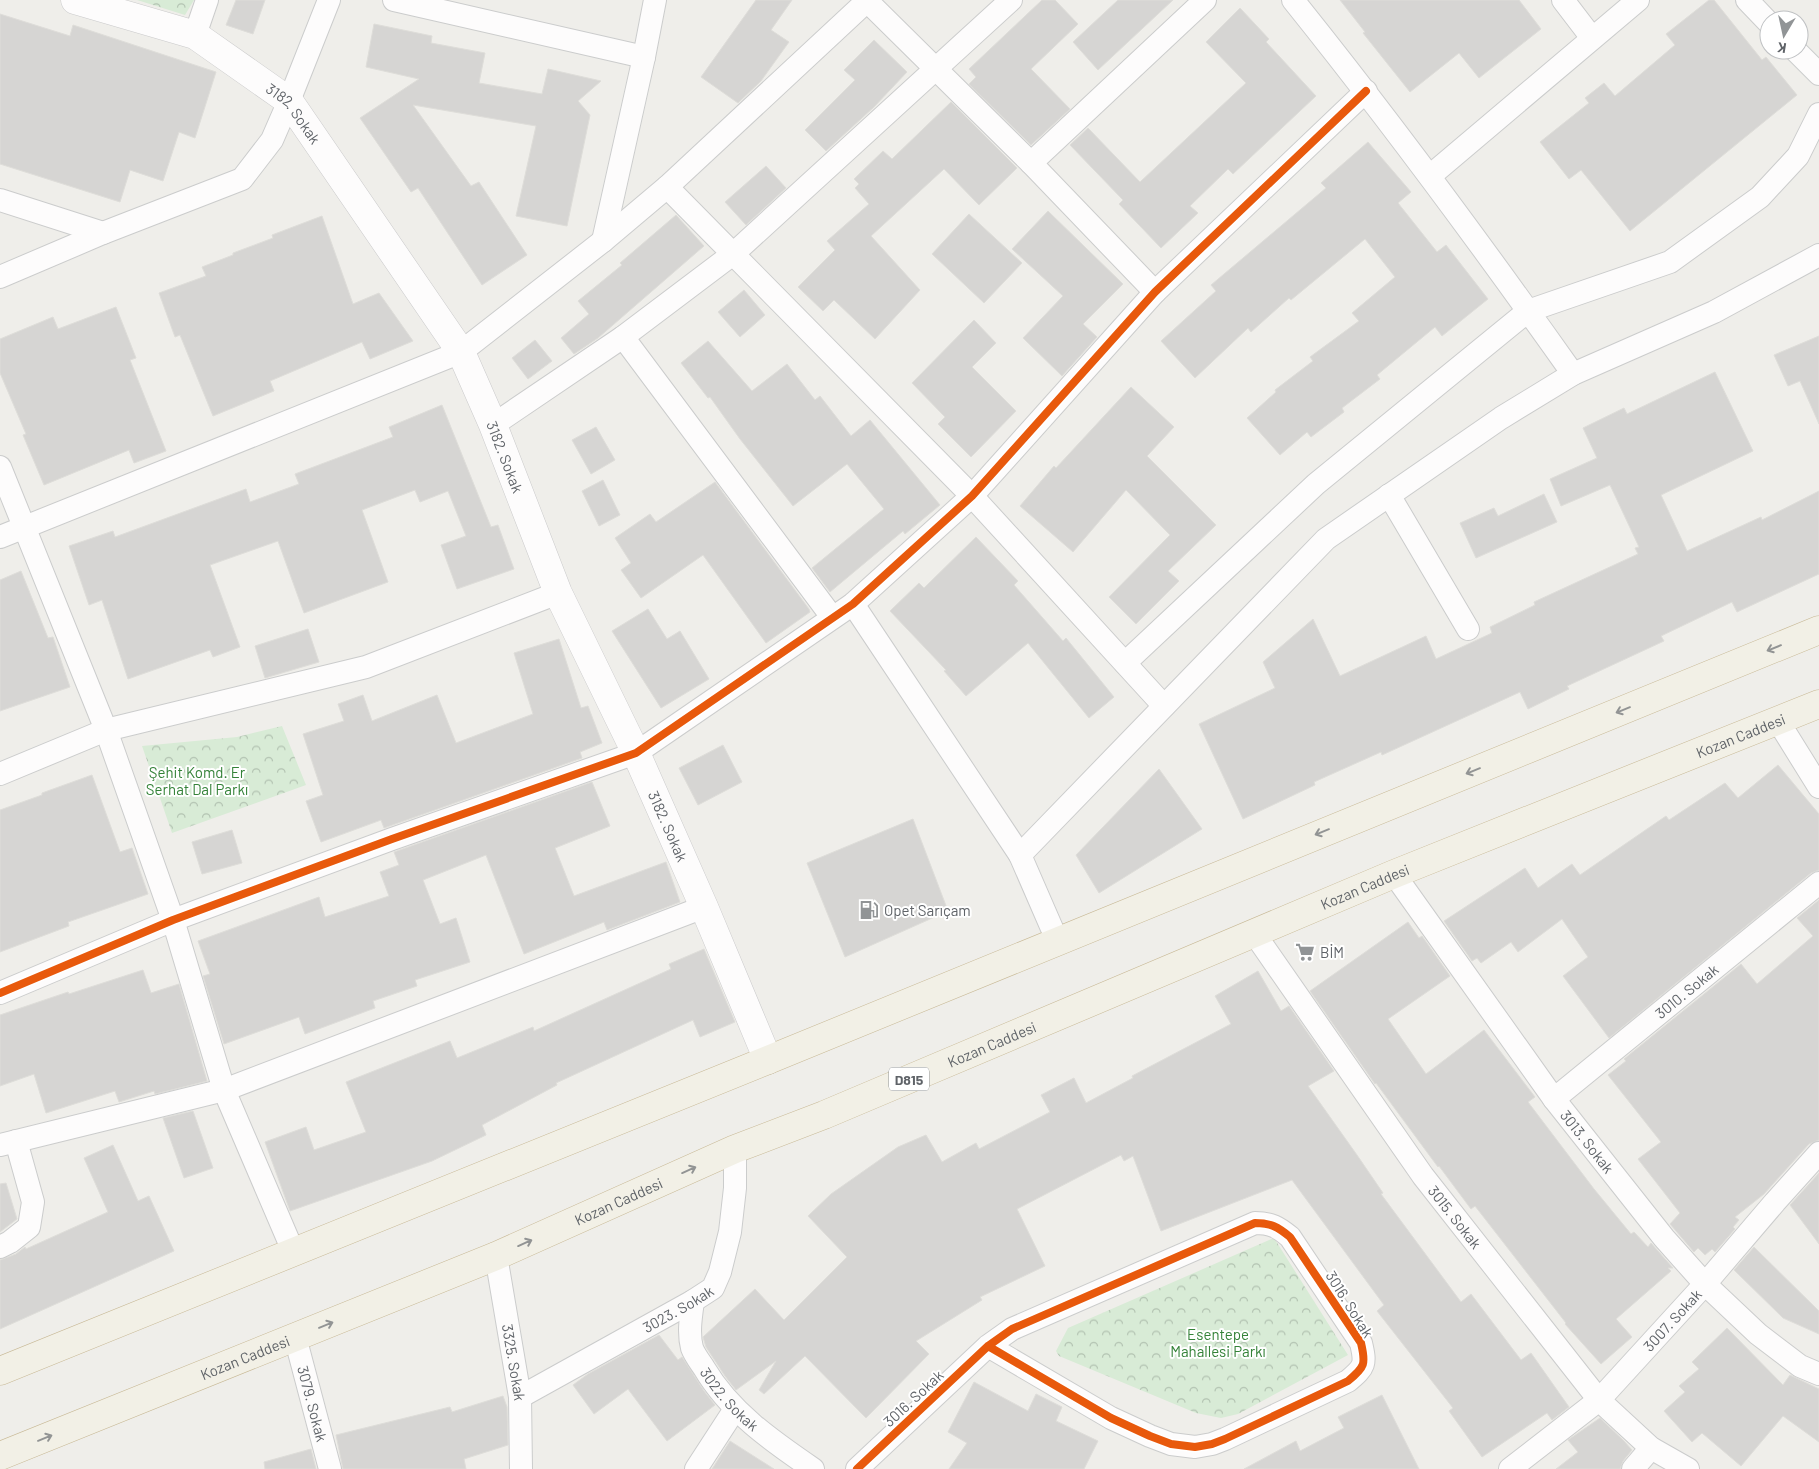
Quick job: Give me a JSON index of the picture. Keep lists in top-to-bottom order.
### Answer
{
  "streets": {
    "highway": ["Kozan Caddesi", "D815"],
    "main road": ["3182. Sokak"],
    "street": [
      "3010. Sokak",
      "3013. Sokak",
      "3015. Sokak",
      "3016. Sokak",
      "3023. Sokak",
      "3007. Sokak",
      "3325. Sokak",
      "3022. Sokak",
      "3079. Sokak"
    ]
  },
  "crossings": [
    ["Kozan Caddesi", "3013. Sokak"],
    ["Kozan Caddesi", "3015. Sokak"],
    ["Kozan Caddesi", "3023. Sokak"],
    ["Kozan Caddesi", "3325. Sokak"],
    ["Kozan Caddesi", "3079. Sokak"],
    ["3010. Sokak", "3013. Sokak"],
    ["3013. Sokak", "3007. Sokak"],
    ["3015. Sokak", "3007. Sokak"],
    ["3023. Sokak", "3325. Sokak"],
    ["3023. Sokak", "3022. Sokak"]
  ],
  "parks": ["Şehit Komd. Er Serhat Dal Parkı", "Esentepe Mahallesi Parkı"],
  "places": {
    "fuel station": ["Opet Sarıçam"],
    "supermarket": ["BİM"]
  },
  "north": "bottom"
}
